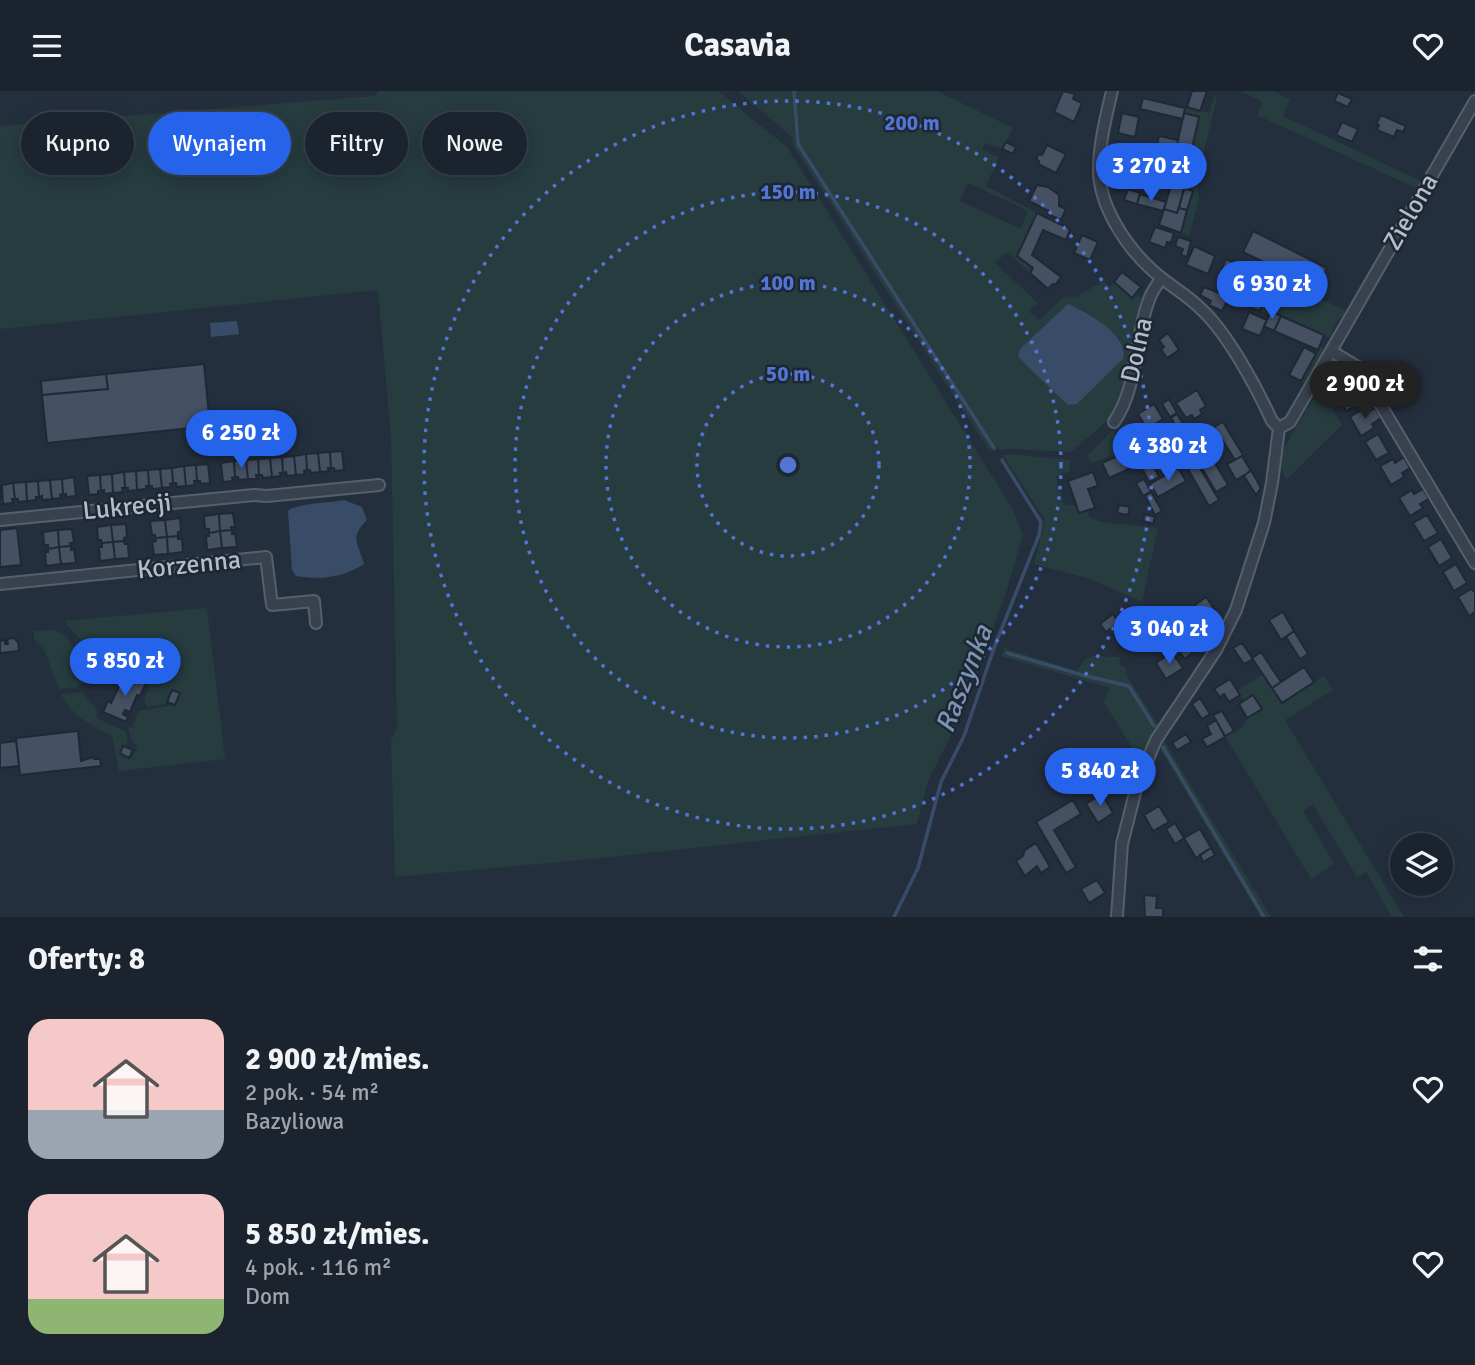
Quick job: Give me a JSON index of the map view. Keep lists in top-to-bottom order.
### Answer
{
  "streets": {
    "street": [
      "Zielona",
      "Dolna",
      "Lukrecji",
      "Korzenna"
    ]
  },
  "water": ["Raszynka"],
  "page": {
    "header": "Casavia",
    "chip": [
      "Kupno",
      "Wynajem",
      "Filtry",
      "Nowe"
    ],
    "price": [
      "3 270 zł",
      "6 930 zł",
      "2 900 zł",
      "6 250 zł",
      "4 380 zł",
      "3 040 zł",
      "5 850 zł",
      "5 840 zł"
    ],
    "heading": "Oferty: 8",
    "list": [
      {
        "name": "2 900 zł/mies.",
        "note": "2 pok. · 54 m² · Bazyliowa"
      },
      {
        "name": "5 850 zł/mies.",
        "note": "4 pok. · 116 m² · Dom"
      }
    ]
  },
  "rings": [
    "200 m",
    "150 m",
    "100 m",
    "50 m"
  ]
}
